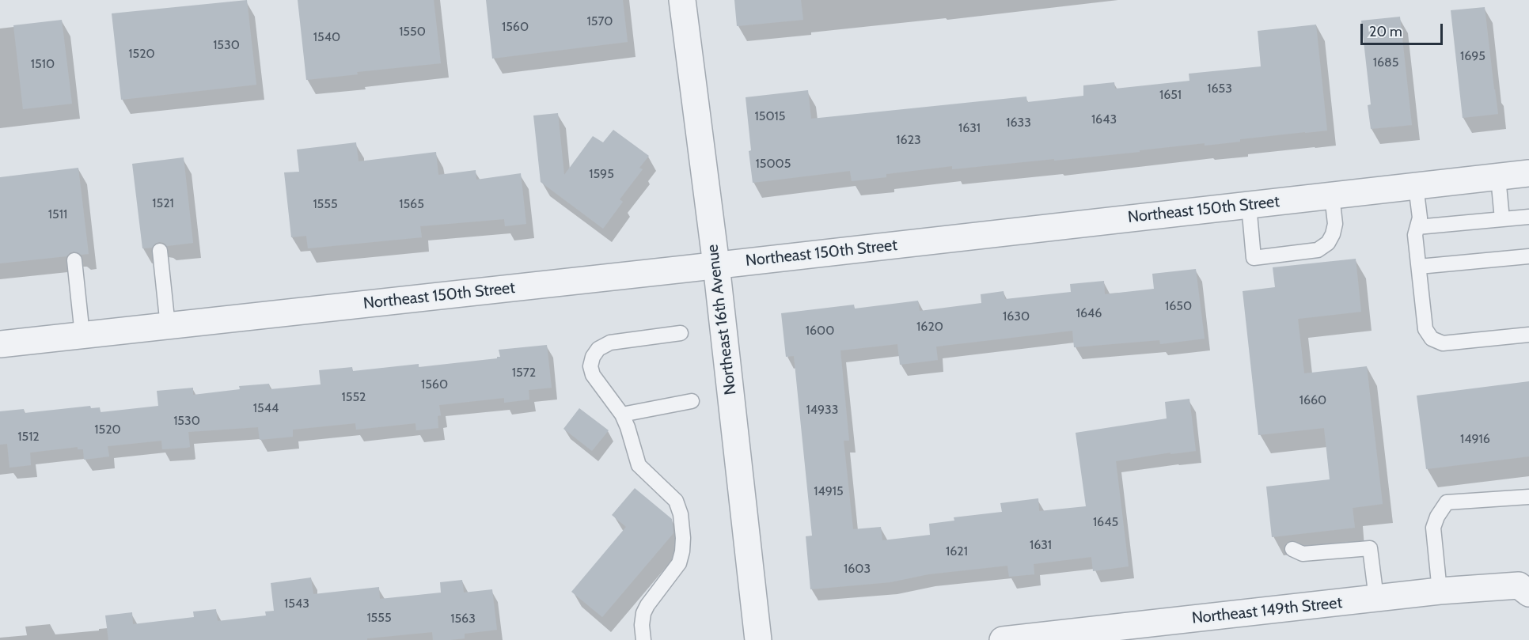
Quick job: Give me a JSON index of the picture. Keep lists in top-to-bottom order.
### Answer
{
  "streets": {
    "street": ["Northeast 150th Street", "Northeast 16th Avenue", "Northeast 149th Street"]
  },
  "crossings": [
    ["Northeast 150th Street", "Northeast 16th Avenue"]
  ],
  "house_numbers": [
    "1570",
    "1560",
    "1550",
    "1540",
    "1530",
    "1520",
    "1695",
    "1685",
    "1510",
    "1653",
    "1651",
    "15015",
    "1643",
    "1633",
    "1631",
    "1623",
    "15005",
    "1595",
    "1521",
    "1555",
    "1565",
    "1511",
    "1650",
    "1646",
    "1630",
    "1620",
    "1600",
    "1572",
    "1560",
    "1552",
    "1660",
    "1544",
    "14933",
    "1530",
    "1520",
    "1512",
    "14916",
    "14915",
    "1645",
    "1631",
    "1621",
    "1603",
    "1543",
    "1555",
    "1563"
  ],
  "scale_bar": "20 m"
}
